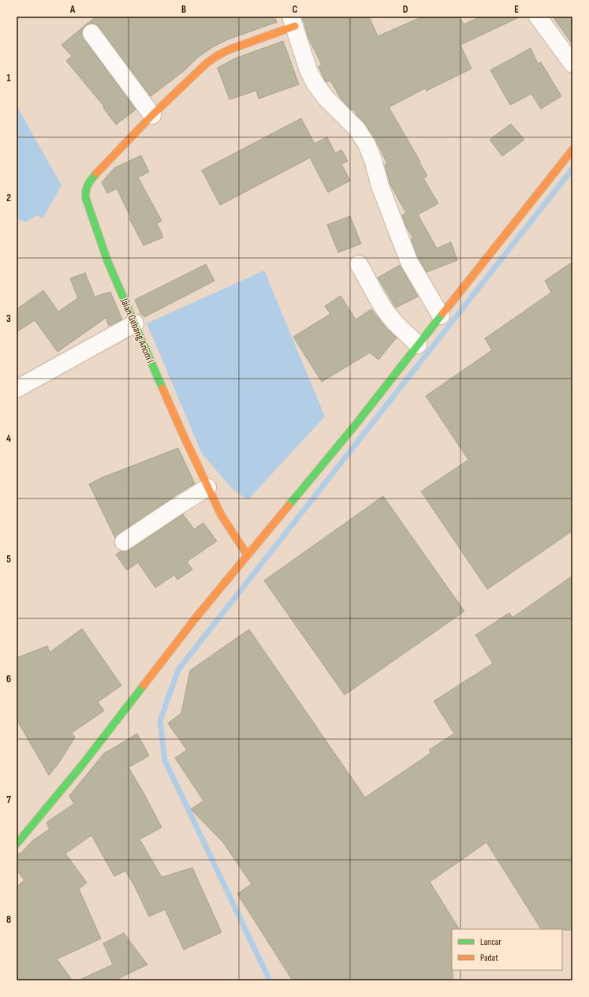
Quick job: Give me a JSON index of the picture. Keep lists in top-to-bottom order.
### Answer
{
  "streets": {
    "street": ["Jalan Gebang Anom I"]
  },
  "legend": ["Lancar", "Padat"],
  "grid": {
    "columns": [
      "A",
      "B",
      "C",
      "D",
      "E"
    ],
    "rows": [
      "1",
      "2",
      "3",
      "4",
      "5",
      "6",
      "7",
      "8"
    ]
  }
}
